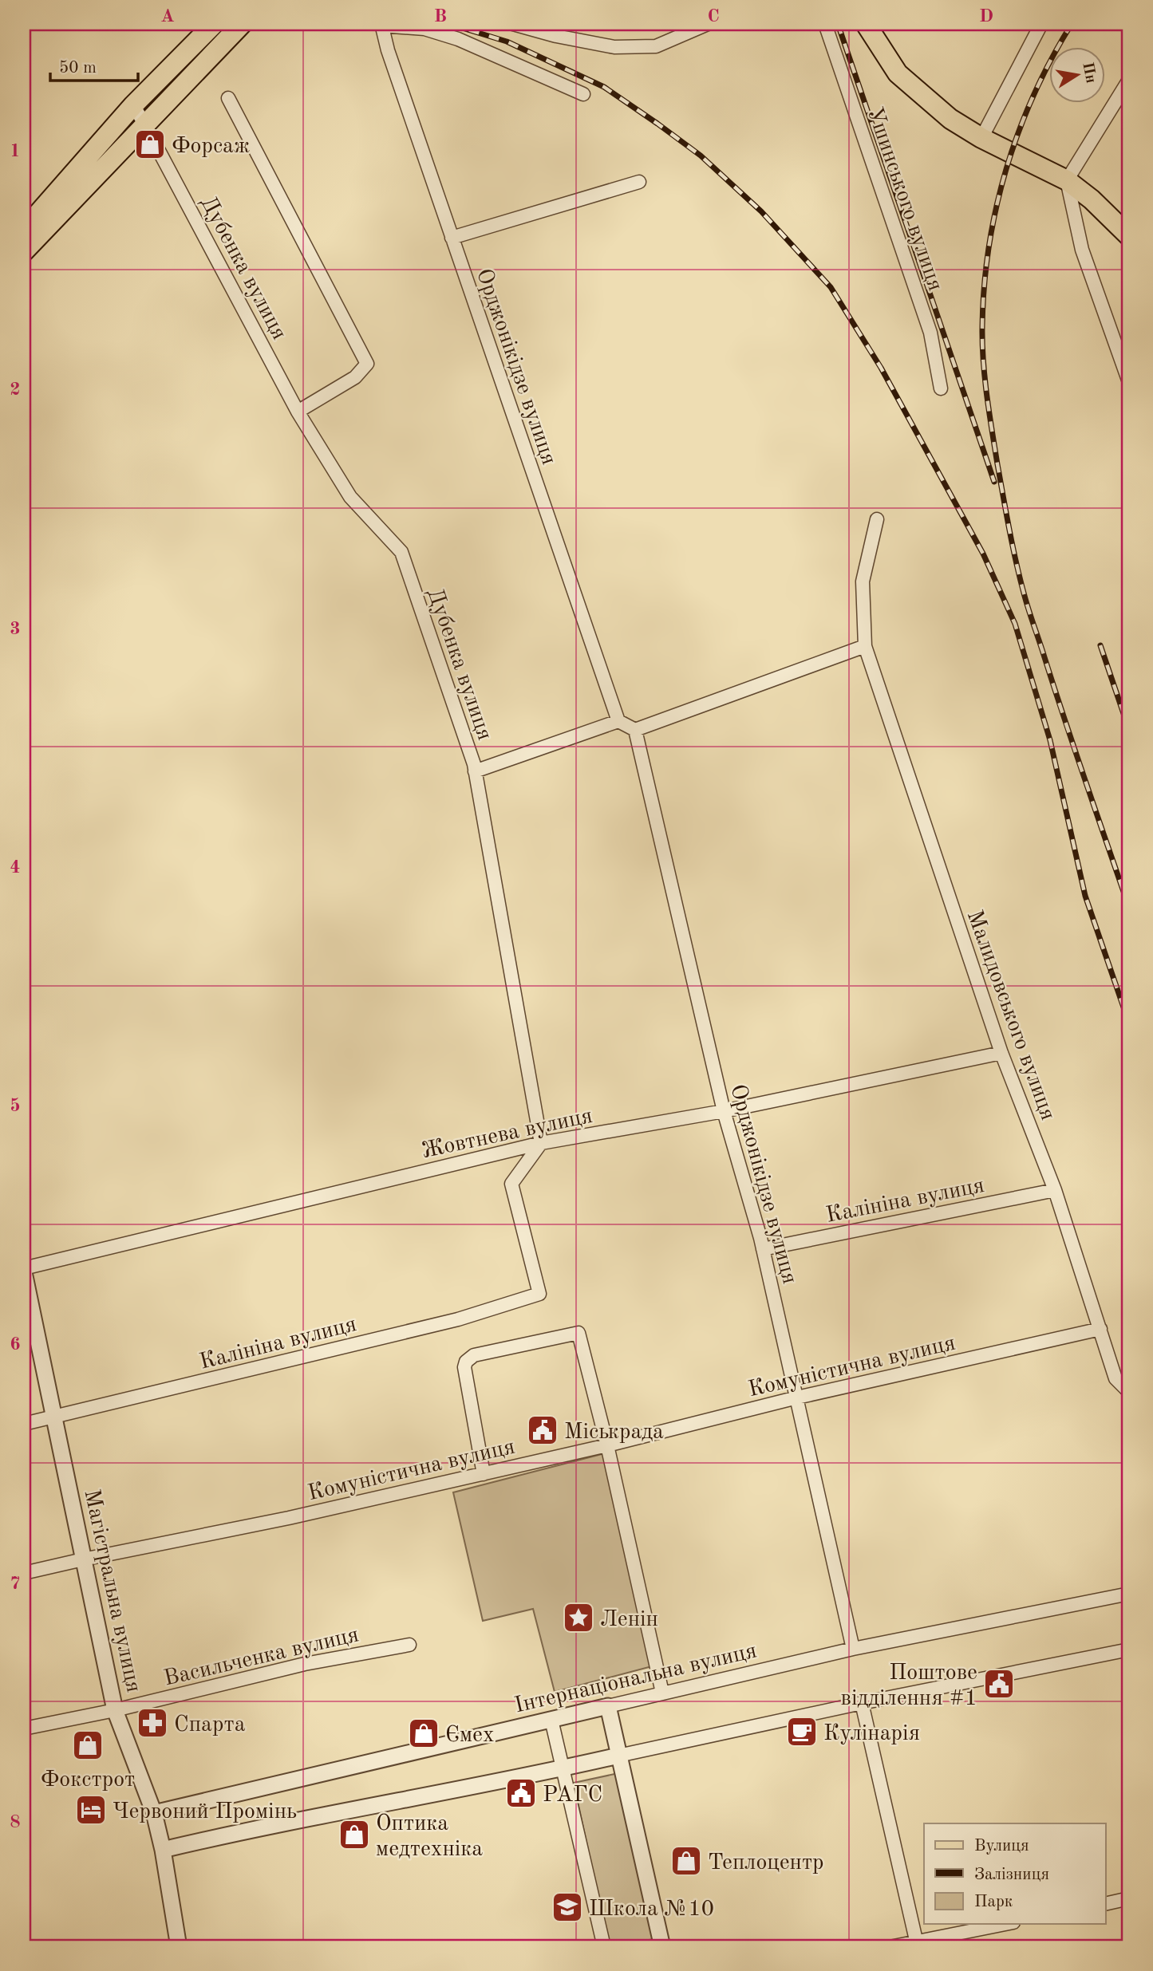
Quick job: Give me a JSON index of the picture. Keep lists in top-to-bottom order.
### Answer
{
  "streets": {
    "street": [
      "Ушинського вулиця",
      "Дубенка вулиця",
      "Орджонікідзе вулиця",
      "Малидовського вулиця",
      "Жовтнева вулиця",
      "Калініна вулиця",
      "Комуністична вулиця",
      "Магістральна вулиця",
      "Васильченка вулиця",
      "Інтернаціональна вулиця"
    ]
  },
  "crossings": [
    ["Дубенка вулиця", "Жовтнева вулиця"],
    ["Дубенка вулиця", "Калініна вулиця"],
    ["Орджонікідзе вулиця", "Жовтнева вулиця"],
    ["Орджонікідзе вулиця", "Калініна вулиця"],
    ["Орджонікідзе вулиця", "Комуністична вулиця"],
    ["Орджонікідзе вулиця", "Інтернаціональна вулиця"],
    ["Малидовського вулиця", "Жовтнева вулиця"],
    ["Малидовського вулиця", "Калініна вулиця"],
    ["Малидовського вулиця", "Комуністична вулиця"],
    ["Жовтнева вулиця", "Калініна вулиця"],
    ["Жовтнева вулиця", "Магістральна вулиця"],
    ["Калініна вулиця", "Магістральна вулиця"],
    ["Комуністична вулиця", "Магістральна вулиця"],
    ["Магістральна вулиця", "Васильченка вулиця"],
    ["Магістральна вулиця", "Інтернаціональна вулиця"]
  ],
  "places": {
    "shop": [
      "Форсаж",
      "Ємех",
      "Фокстрот",
      "Оптика медтехніка",
      "Теплоцентр"
    ],
    "public building": ["Міськрада", "Поштове відділення #1", "РАГС"],
    "place": ["Ленін"],
    "pharmacy": ["Спарта"],
    "cafe": ["Кулінарія"],
    "hotel": ["Червоний Промінь"],
    "school or university": ["Школа №10"]
  },
  "legend": ["Вулиця", "Залізниця", "Парк"],
  "scale_bar": "50 m",
  "north": "right",
  "grid": {
    "columns": [
      "A",
      "B",
      "C",
      "D"
    ],
    "rows": [
      "1",
      "2",
      "3",
      "4",
      "5",
      "6",
      "7",
      "8"
    ]
  }
}
